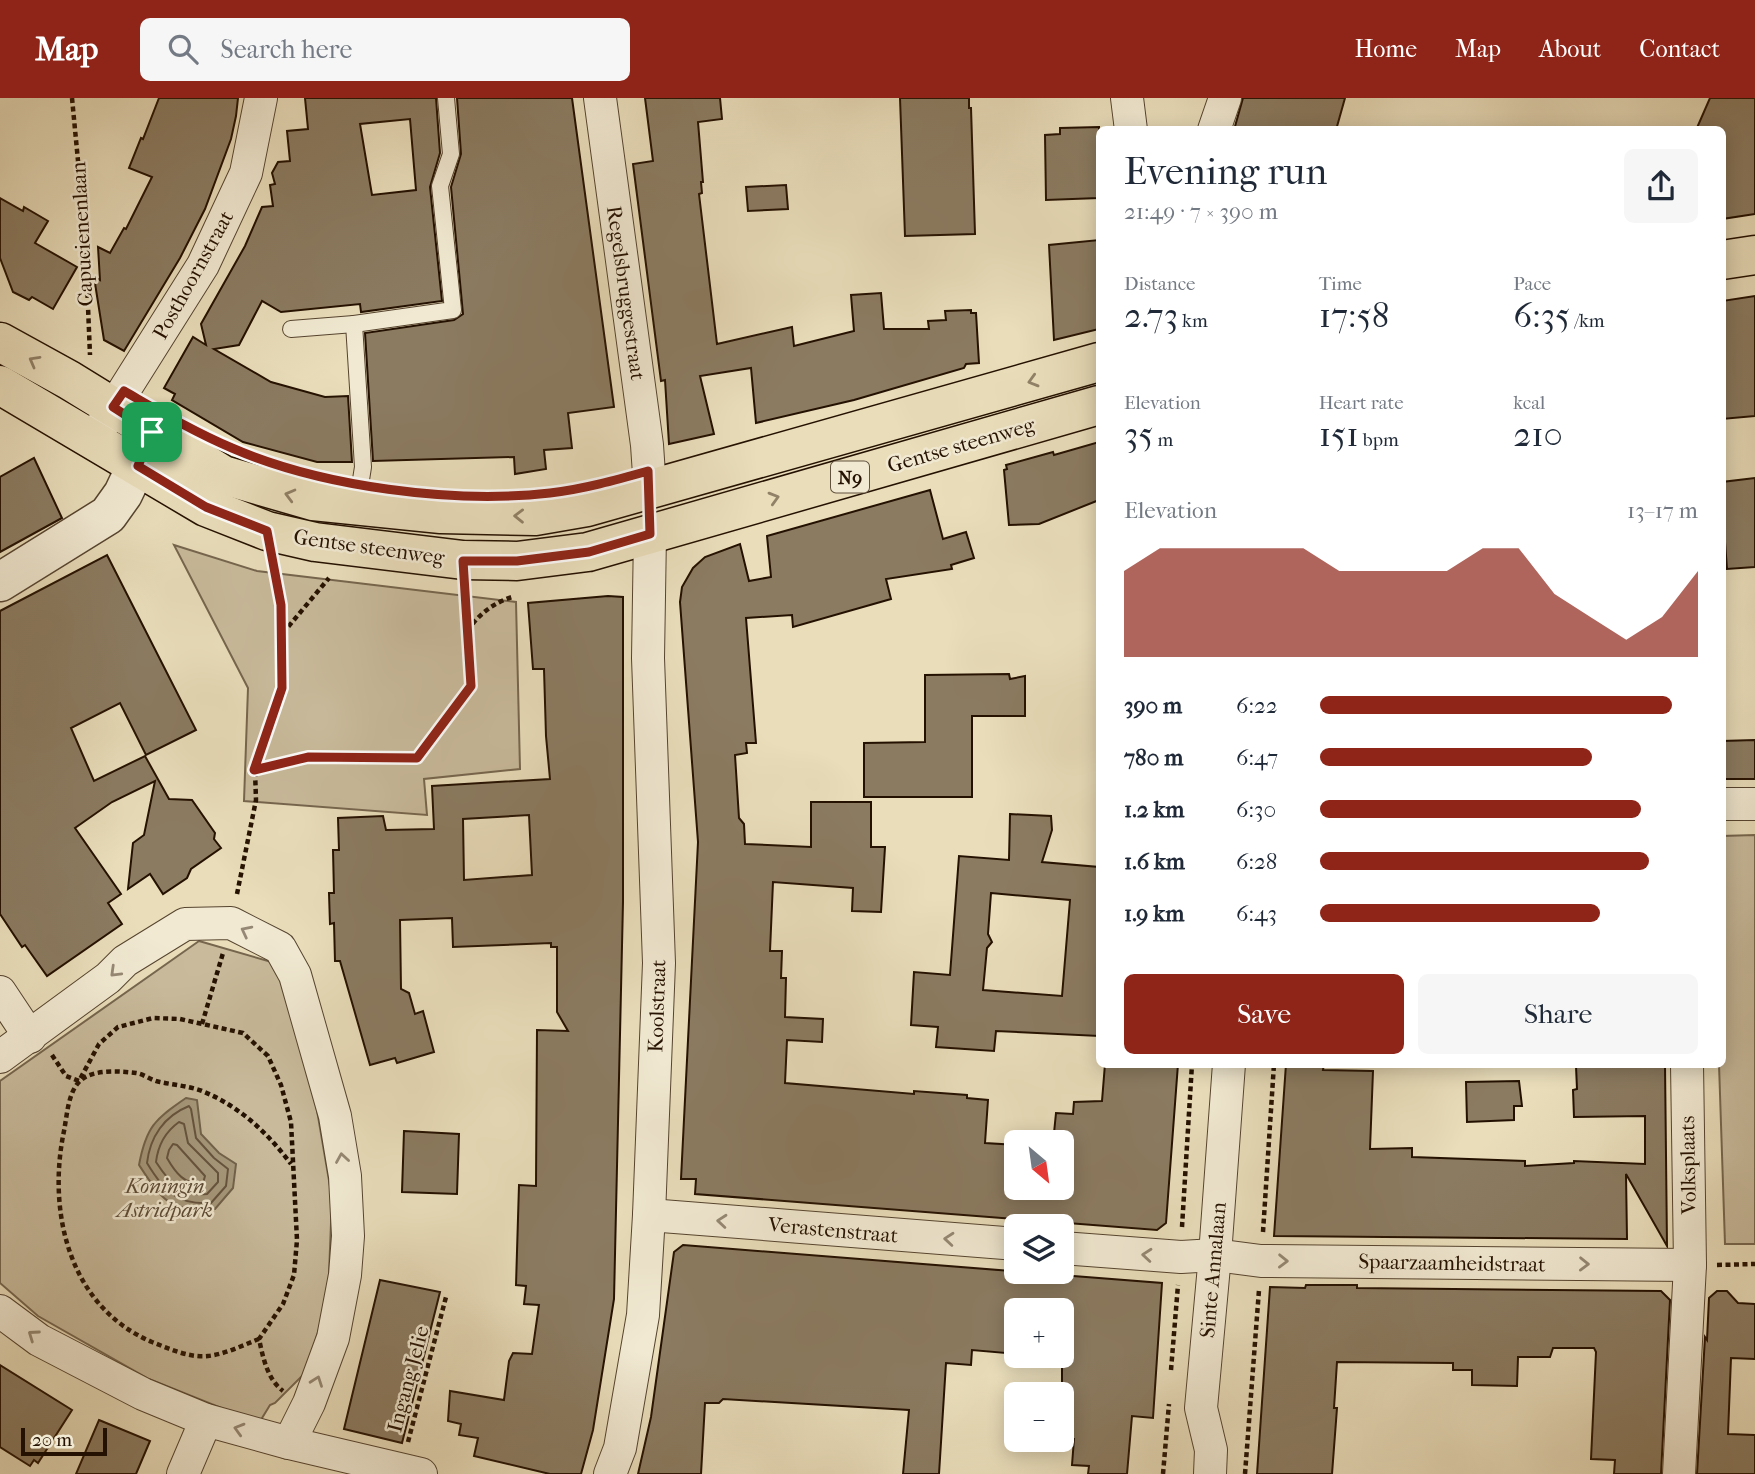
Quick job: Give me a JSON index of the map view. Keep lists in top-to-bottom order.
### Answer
{
  "streets": {
    "main road": ["Gentse steenweg", "N9"],
    "street": [
      "Posthoornstraat",
      "Regelsbruggestraat",
      "Koolstraat",
      "Volksplaats",
      "Verastenstraat",
      "Spaarzaamheidstraat",
      "Sinte Annalaan"
    ],
    "path": ["Capucienenlaan", "Ingang Jelie"]
  },
  "crossings": [
    ["Posthoornstraat", "N9"],
    ["Regelsbruggestraat", "Gentse steenweg"],
    ["Gentse steenweg", "N9"],
    ["Gentse steenweg", "Koolstraat"],
    ["Koolstraat", "Verastenstraat"],
    ["Volksplaats", "Spaarzaamheidstraat"],
    ["Spaarzaamheidstraat", "Sinte Annalaan"]
  ],
  "one_way": ["Verastenstraat", "Spaarzaamheidstraat"],
  "parks": ["Koningin Astridpark"],
  "scale_bar": "20 m",
  "north": "bottom right",
  "page": {
    "header": "Map",
    "search": "Search here",
    "nav": [
      "Home",
      "Map",
      "About",
      "Contact"
    ],
    "heading": ["Evening run", "21:49 · 7 × 390 m"],
    "stats": [
      ["Distance", "2.73 km"],
      ["Time", "17:58"],
      ["Pace", "6:35 /km"],
      ["Elevation", "35 m"],
      ["Heart rate", "151 bpm"],
      ["kcal", "210"]
    ],
    "chart": ["Elevation", "13–17 m"],
    "list": [
      {
        "name": "390 m",
        "note": "6:22"
      },
      {
        "name": "780 m",
        "note": "6:47"
      },
      {
        "name": "1.2 km",
        "note": "6:30"
      },
      {
        "name": "1.6 km",
        "note": "6:28"
      },
      {
        "name": "1.9 km",
        "note": "6:43"
      }
    ],
    "buttons": ["Save", "Share"],
    "map_buttons": ["+", "−"],
    "scale": "20 m"
  }
}
